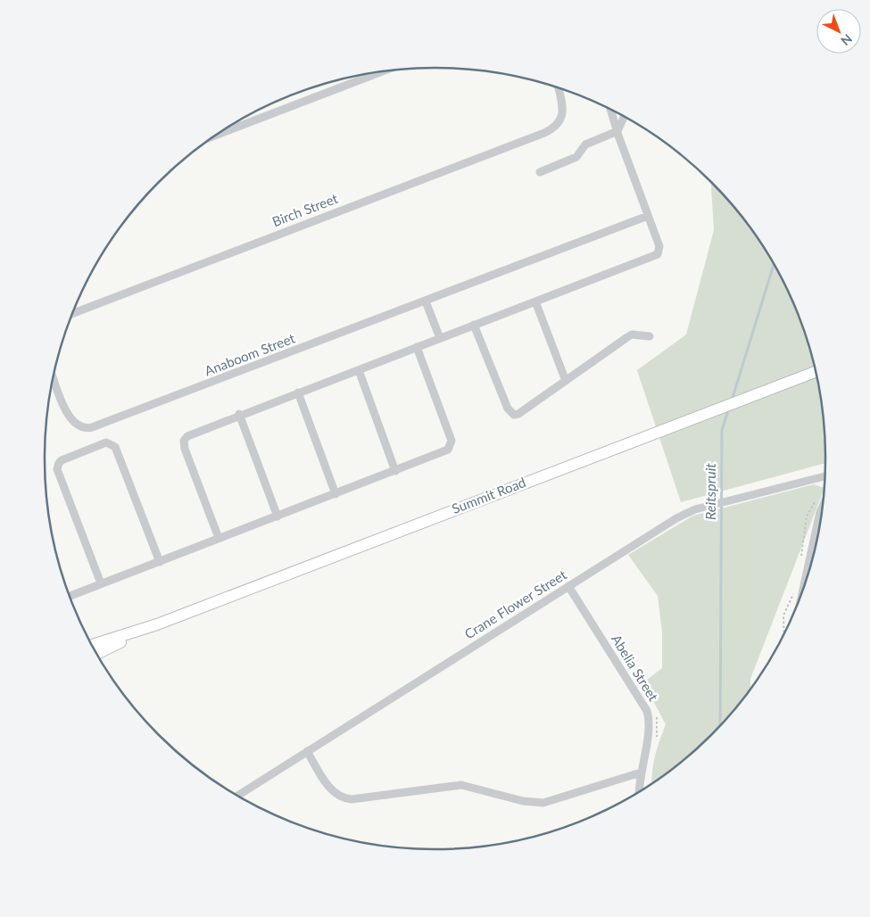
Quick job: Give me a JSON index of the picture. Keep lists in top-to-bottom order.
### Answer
{
  "streets": {
    "main road": ["Summit Road"],
    "street": [
      "Birch Street",
      "Anaboom Street",
      "Crane Flower Street",
      "Abelia Street"
    ]
  },
  "crossings": [
    ["Crane Flower Street", "Abelia Street"]
  ],
  "water": ["Reitspruit"],
  "north": "bottom right"
}
